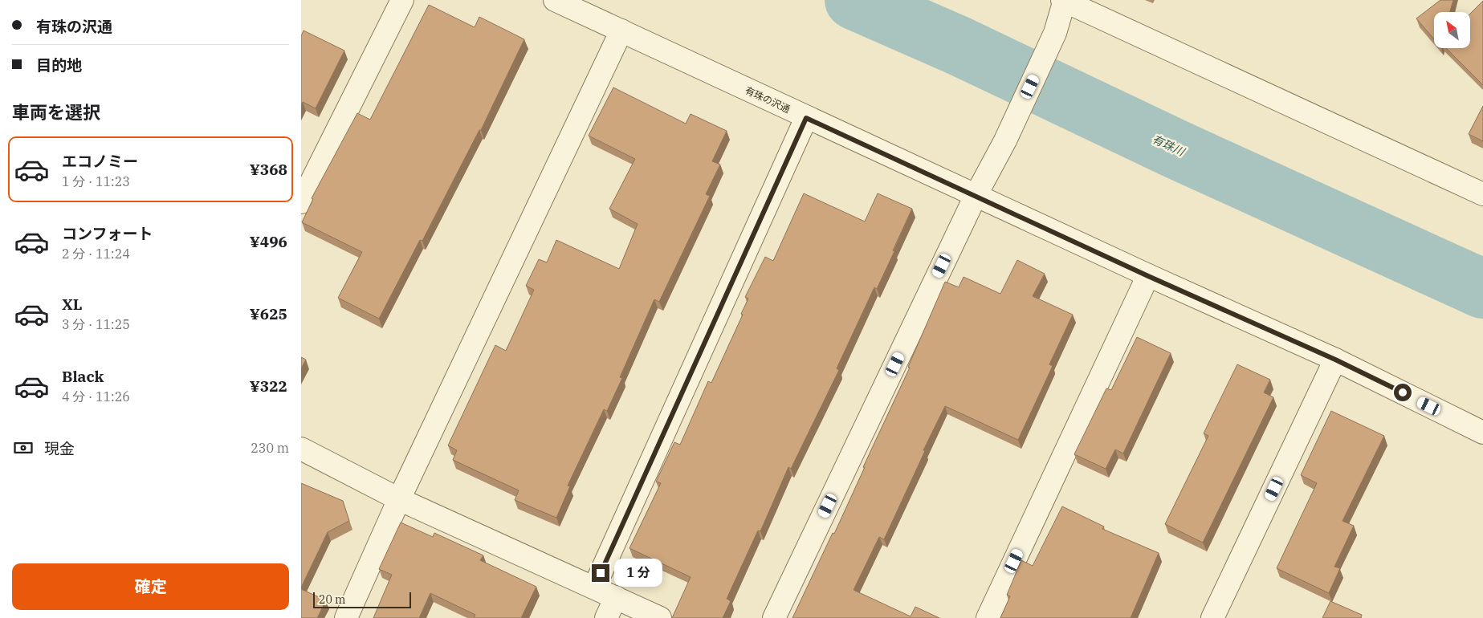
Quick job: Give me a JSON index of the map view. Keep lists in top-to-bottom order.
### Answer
{
  "streets": {
    "street": ["有珠の沢通"]
  },
  "water": ["有珠川"],
  "scale_bar": "20 m",
  "north": "top left",
  "page": {
    "banner": ["有珠の沢通", "目的地"],
    "heading": "車両を選択",
    "list": [
      {
        "name": "エコノミー",
        "note": "1 分 · 11:23",
        "value": "¥368"
      },
      {
        "name": "コンフォート",
        "note": "2 分 · 11:24",
        "value": "¥496"
      },
      {
        "name": "XL",
        "note": "3 分 · 11:25",
        "value": "¥625"
      },
      {
        "name": "Black",
        "note": "4 分 · 11:26",
        "value": "¥322"
      }
    ],
    "pay": ["現金", "230 m"],
    "buttons": "確定",
    "bubble": "1 分",
    "scale": "20 m"
  }
}
